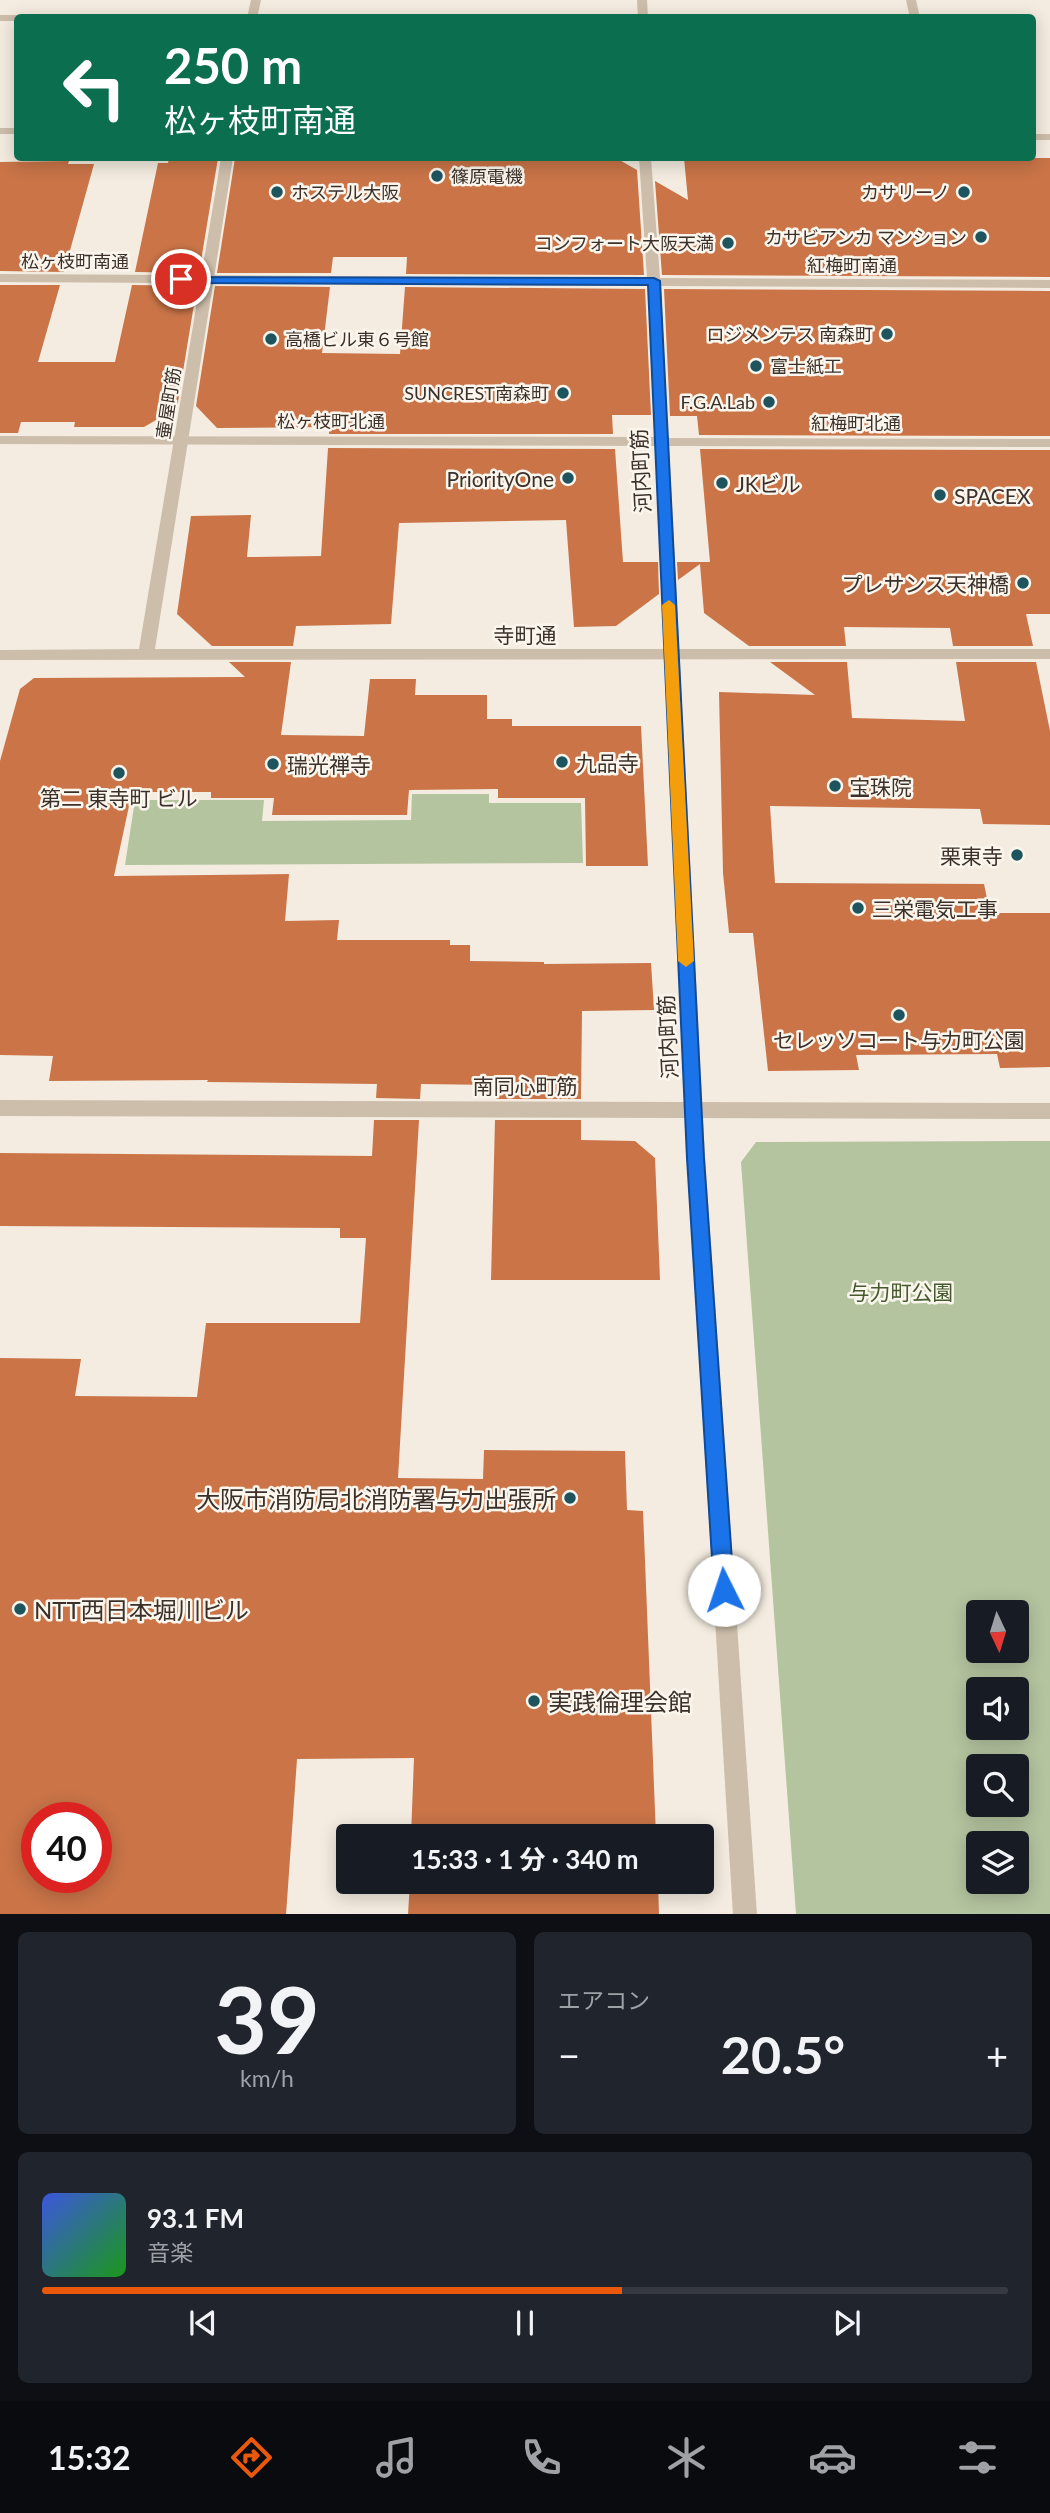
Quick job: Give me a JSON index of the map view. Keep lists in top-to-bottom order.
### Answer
{
  "streets": {
    "street": [
      "松ヶ枝町南通",
      "紅梅町南通",
      "壷屋町筋",
      "松ヶ枝町北通",
      "紅梅町北通",
      "河内町筋",
      "寺町通",
      "南同心町筋"
    ]
  },
  "crossings": [
    ["松ヶ枝町南通", "紅梅町南通"],
    ["松ヶ枝町南通", "壷屋町筋"],
    ["松ヶ枝町南通", "河内町筋"],
    ["紅梅町南通", "河内町筋"],
    ["壷屋町筋", "松ヶ枝町北通"],
    ["壷屋町筋", "寺町通"],
    ["松ヶ枝町北通", "紅梅町北通"],
    ["松ヶ枝町北通", "河内町筋"],
    ["紅梅町北通", "河内町筋"],
    ["河内町筋", "寺町通"],
    ["河内町筋", "南同心町筋"]
  ],
  "parks": ["与力町公園"],
  "places": [
    "篠原電機",
    "ホステル大阪",
    "カサリーノ",
    "カサビアンカ マンション",
    "コンフォート大阪天満",
    "ロジメンテス 南森町",
    "高橋ビル東６号館",
    "富士紙工",
    "SUNCREST南森町",
    "F.G.A.Lab",
    "PriorityOne",
    "JKビル",
    "SPACEX",
    "プレサンス天神橋",
    "九品寺",
    "瑞光禅寺",
    "第二 東寺町 ビル",
    "宝珠院",
    "栗東寺",
    "三栄電気工事",
    "セレッソコート与力町公園",
    "大阪市消防局北消防署与力出張所",
    "NTT西日本堀川ビル",
    "実践倫理会館"
  ],
  "north": "bottom",
  "page": {
    "turn": ["250 m", "松ヶ枝町南通"],
    "limit": "40",
    "trip": "15:33 · 1 分 · 340 m",
    "tile": [
      ["39", "km/h"],
      "エアコン"
    ],
    "heat": ["−", "20.5°", "+"],
    "song": ["93.1 FM", "音楽"],
    "tabs": "15:32"
  }
}
